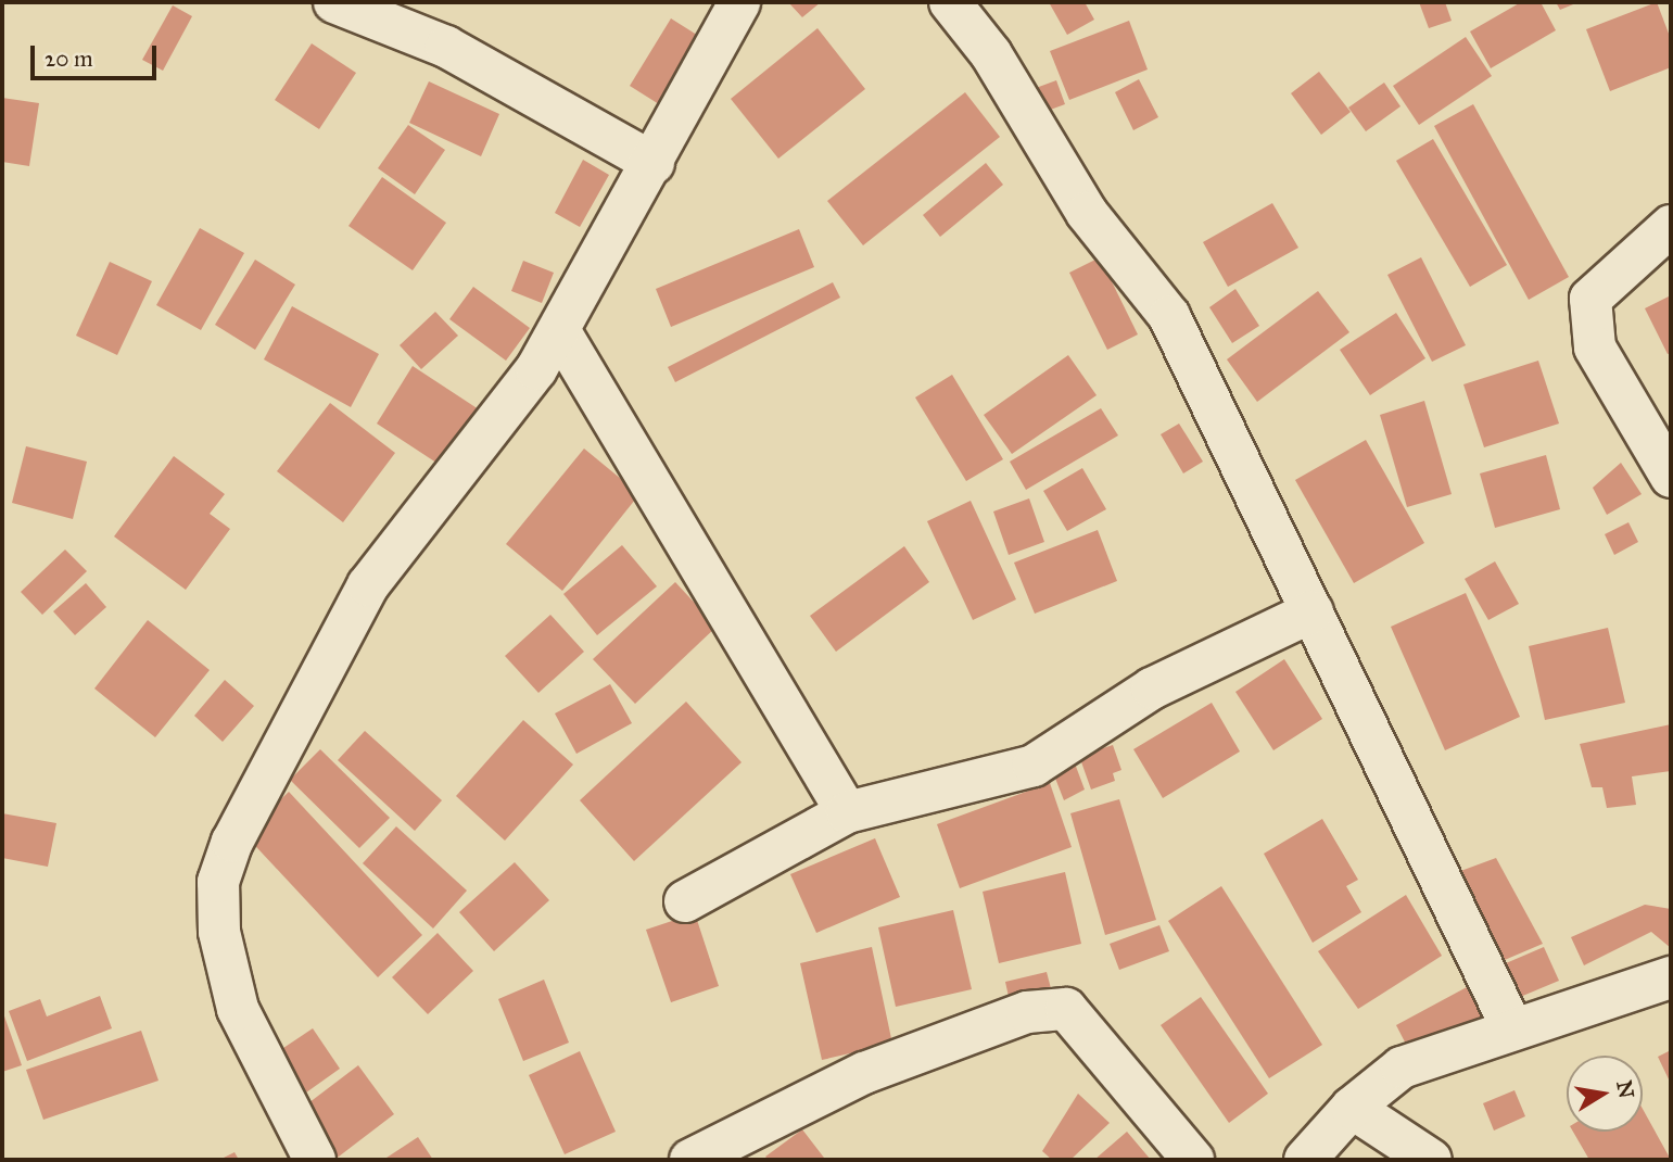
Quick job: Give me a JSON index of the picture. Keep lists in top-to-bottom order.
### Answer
{
  "scale_bar": "20 m",
  "north": "right"
}
